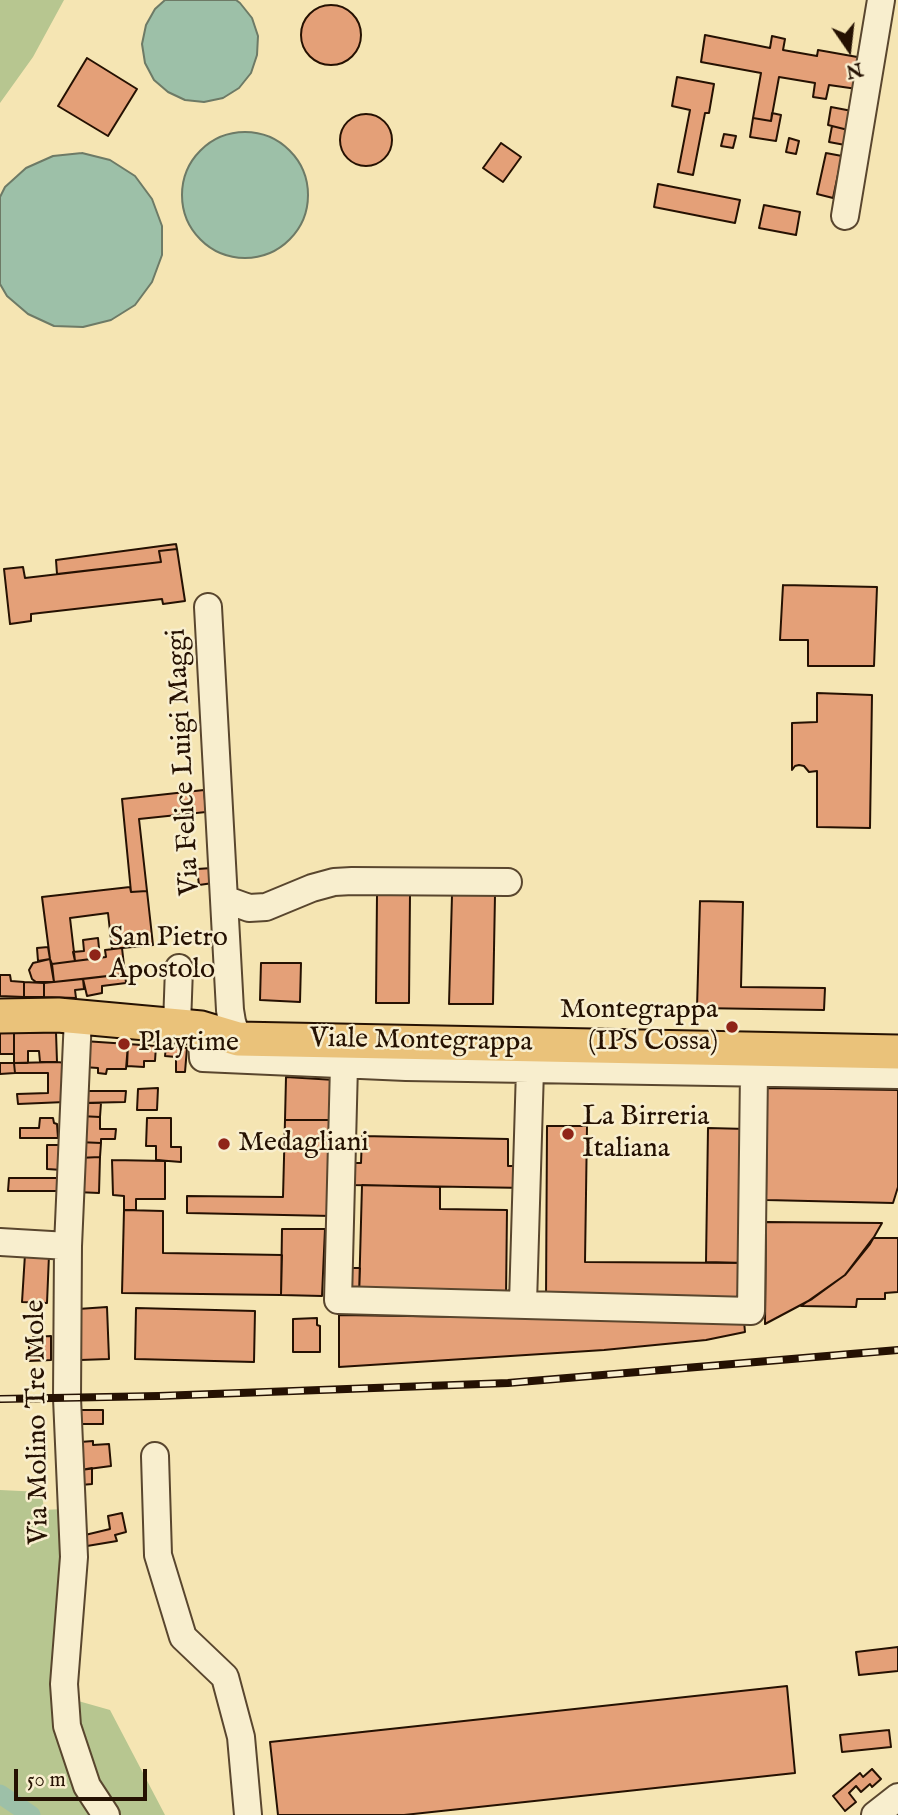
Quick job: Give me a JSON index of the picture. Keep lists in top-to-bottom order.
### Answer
{
  "streets": {
    "main road": ["Viale Montegrappa"],
    "street": ["Via Felice Luigi Maggi", "Via Molino Tre Mole"]
  },
  "crossings": [
    ["Via Felice Luigi Maggi", "Viale Montegrappa"],
    ["Viale Montegrappa", "Via Molino Tre Mole"]
  ],
  "places": [
    "San Pietro Apostolo",
    "Montegrappa (IPS Cossa)",
    "Playtime",
    "La Birreria Italiana",
    "Medagliani"
  ],
  "scale_bar": "50 m",
  "north": "bottom"
}
